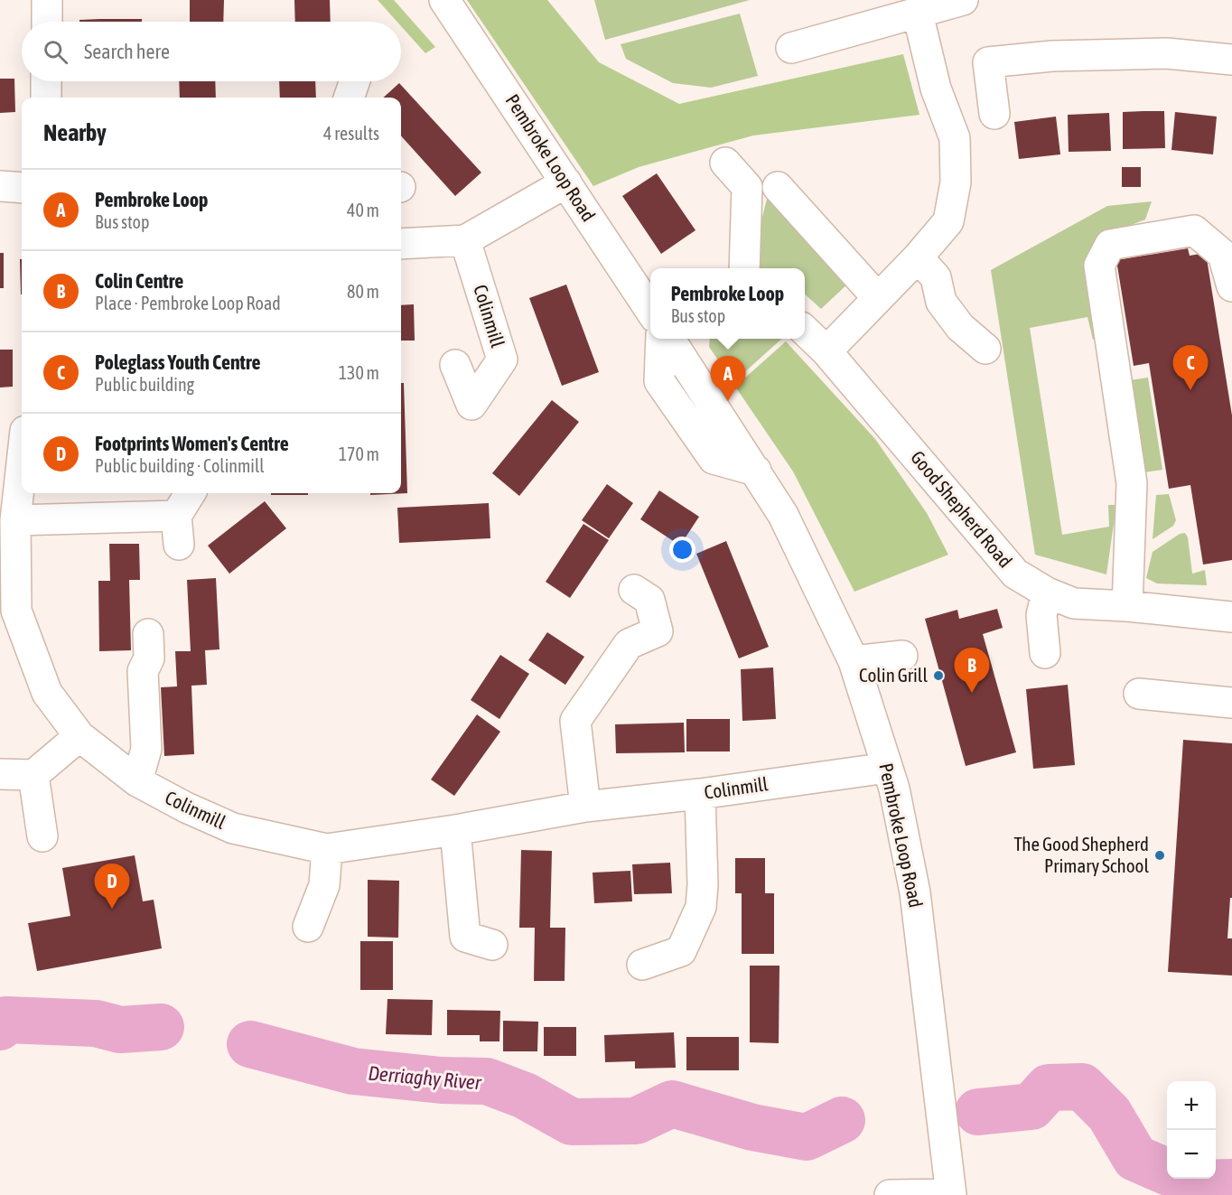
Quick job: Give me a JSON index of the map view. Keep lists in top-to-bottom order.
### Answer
{
  "streets": {
    "street": ["Pembroke Loop Road", "Colinmill", "Good Shepherd Road"]
  },
  "crossings": [
    ["Pembroke Loop Road", "Colinmill"]
  ],
  "water": ["Derriaghy River"],
  "places": ["Colin Grill", "The Good Shepherd Primary School"],
  "page": {
    "search": "Search here",
    "heading": ["Nearby", "4 results"],
    "list": [
      {
        "mark": "A",
        "name": "Pembroke Loop",
        "note": "Bus stop",
        "value": "40 m"
      },
      {
        "mark": "B",
        "name": "Colin Centre",
        "note": "Place · Pembroke Loop Road",
        "value": "80 m"
      },
      {
        "mark": "C",
        "name": "Poleglass Youth Centre",
        "note": "Public building",
        "value": "130 m"
      },
      {
        "mark": "D",
        "name": "Footprints Women's Centre",
        "note": "Public building · Colinmill",
        "value": "170 m"
      }
    ],
    "popup": ["Pembroke Loop", "Bus stop"],
    "pins": [
      "C",
      "A",
      "B",
      "D"
    ],
    "map_buttons": ["+", "−"]
  }
}
